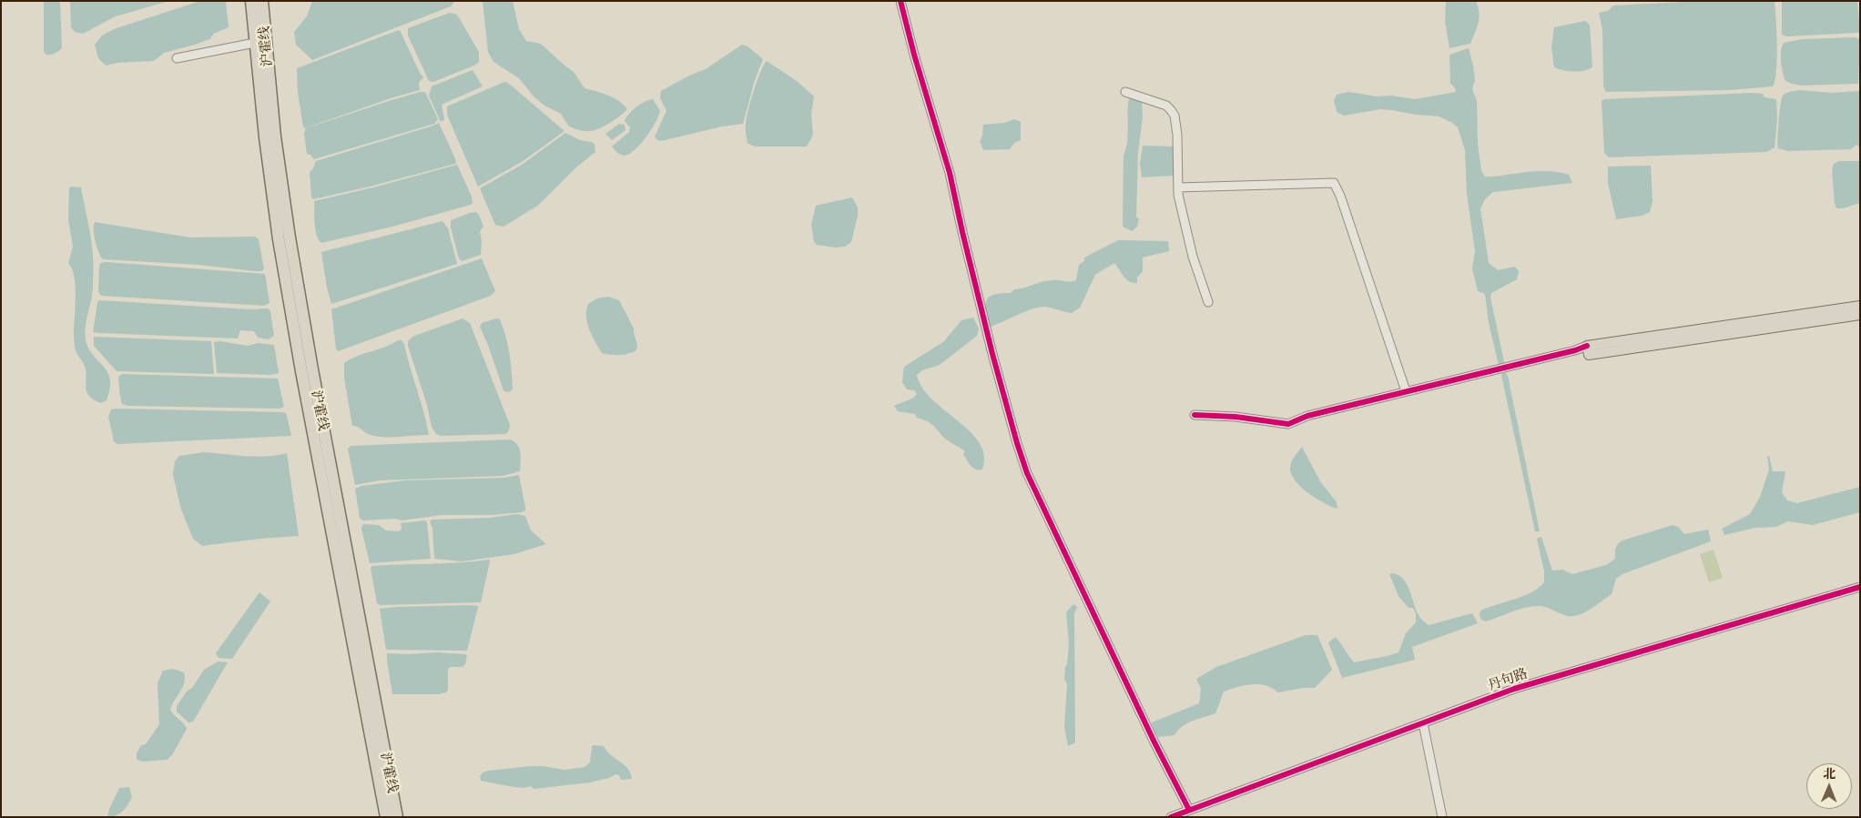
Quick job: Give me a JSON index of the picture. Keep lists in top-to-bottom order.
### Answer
{
  "streets": {
    "highway": ["沪霍线"],
    "street": ["丹句路"]
  },
  "north": "top"
}
